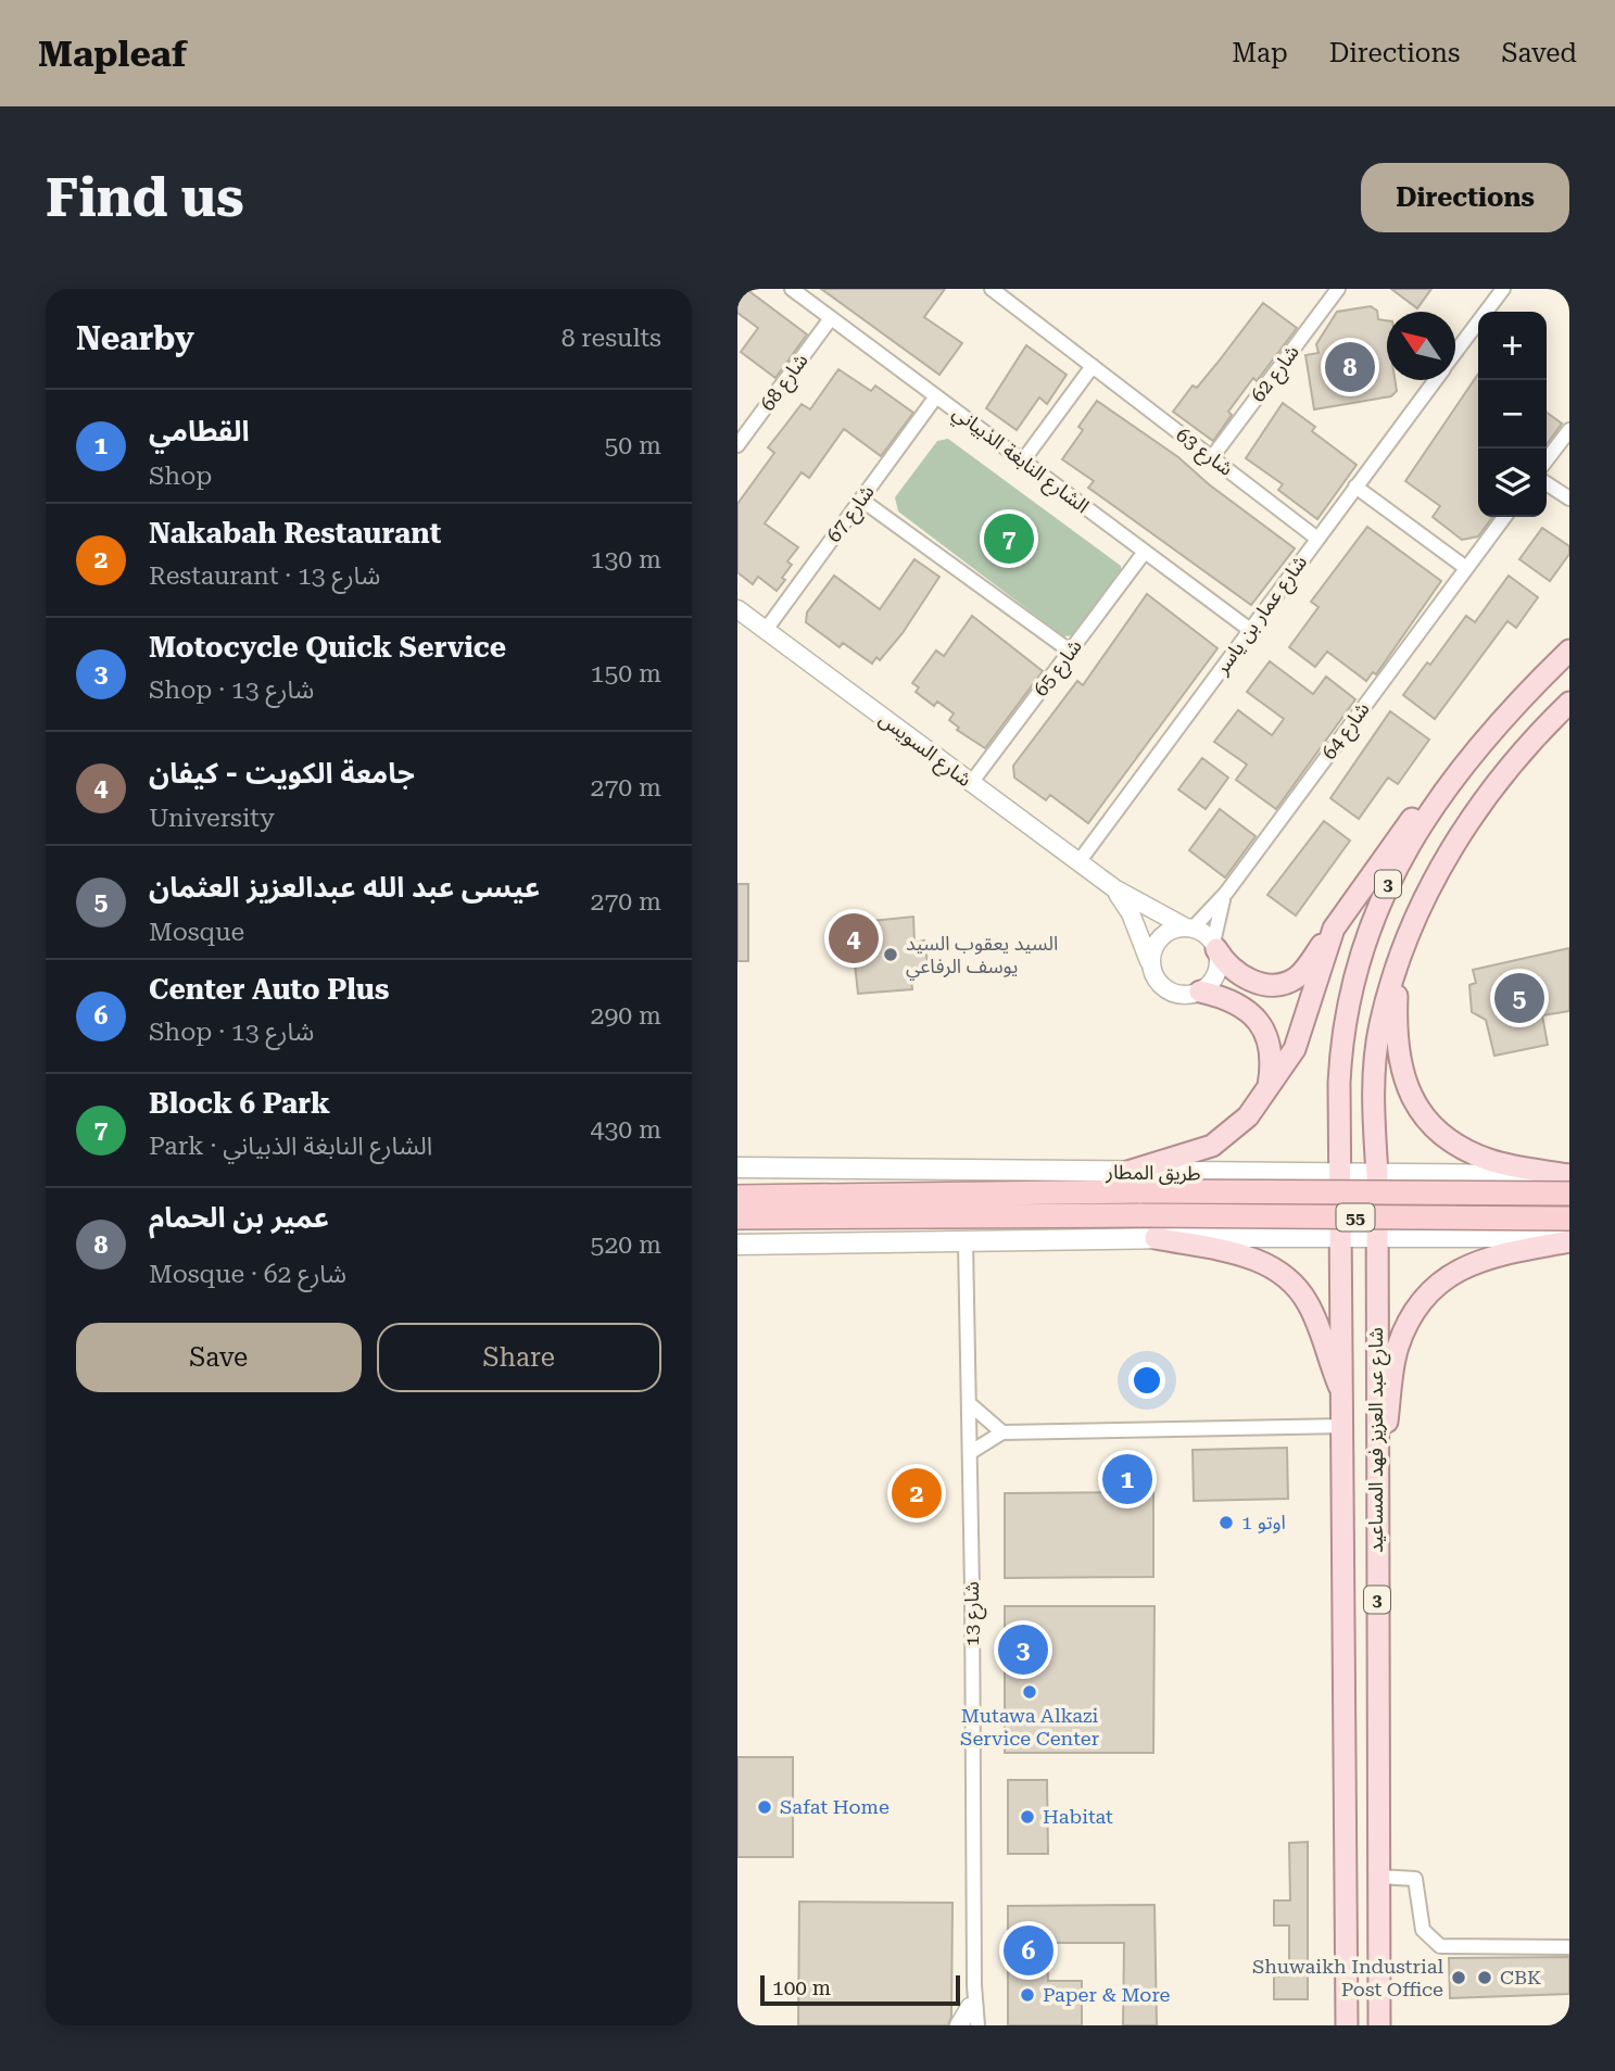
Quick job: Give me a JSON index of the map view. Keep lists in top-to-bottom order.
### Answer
{
  "streets": {
    "highway": ["طريق المطار", "55"],
    "main road": ["3", "شارع عبد العزيز فهد المساعيد"],
    "street": [
      "شارع 62",
      "شارع 68",
      "شارع 63",
      "الشارع النابغة الذبياني",
      "شارع 67",
      "شارع عمار بن ياسر",
      "شارع 65",
      "شارع 64",
      "شارع السويس",
      "شارع 13"
    ]
  },
  "crossings": [
    ["شارع 62", "شارع 63"],
    ["شارع 68", "الشارع النابغة الذبياني"],
    ["شارع 63", "شارع عمار بن ياسر"],
    ["الشارع النابغة الذبياني", "شارع 67"],
    ["الشارع النابغة الذبياني", "شارع عمار بن ياسر"],
    ["الشارع النابغة الذبياني", "شارع 65"],
    ["شارع 67", "شارع السويس"],
    ["شارع عمار بن ياسر", "شارع السويس"],
    ["شارع 65", "شارع السويس"],
    ["شارع 64", "شارع السويس"],
    ["3", "طريق المطار"],
    ["3", "شارع عبد العزيز فهد المساعيد"],
    ["طريق المطار", "شارع عبد العزيز فهد المساعيد"]
  ],
  "places": [
    "السيد يعقوب السيد يوسف الرفاعي",
    "اوتو 1",
    "Mutawa Alkazi Service Center",
    "Safat Home",
    "Habitat",
    "Shuwaikh Industrial Post Office",
    "CBK",
    "Paper & More"
  ],
  "scale_bar": "100 m",
  "north": "top left",
  "page": {
    "header": "Mapleaf",
    "nav": ["Map", "Directions", "Saved"],
    "buttons": [
      "Directions",
      ["Save", "Share"]
    ],
    "title": "Find us",
    "heading": ["Nearby", "8 results"],
    "map_buttons": ["+", "−"],
    "pins": [
      "8",
      "7",
      "4",
      "5",
      "1",
      "2",
      "3",
      "6"
    ],
    "list": [
      {
        "mark": "1",
        "name": "القطامي",
        "note": "Shop",
        "value": "50 m"
      },
      {
        "mark": "2",
        "name": "Nakabah Restaurant",
        "note": "Restaurant · شارع 13",
        "value": "130 m"
      },
      {
        "mark": "3",
        "name": "Motocycle Quick Service",
        "note": "Shop · شارع 13",
        "value": "150 m"
      },
      {
        "mark": "4",
        "name": "جامعة الكويت - كيفان",
        "note": "University",
        "value": "270 m"
      },
      {
        "mark": "5",
        "name": "عيسى عبد الله عبدالعزيز العثمان",
        "note": "Mosque",
        "value": "270 m"
      },
      {
        "mark": "6",
        "name": "Center Auto Plus",
        "note": "Shop · شارع 13",
        "value": "290 m"
      },
      {
        "mark": "7",
        "name": "Block 6 Park",
        "note": "Park · الشارع النابغة الذبياني",
        "value": "430 m"
      },
      {
        "mark": "8",
        "name": "عمير بن الحمام",
        "note": "Mosque · شارع 62",
        "value": "520 m"
      }
    ],
    "scale": "100 m"
  }
}
